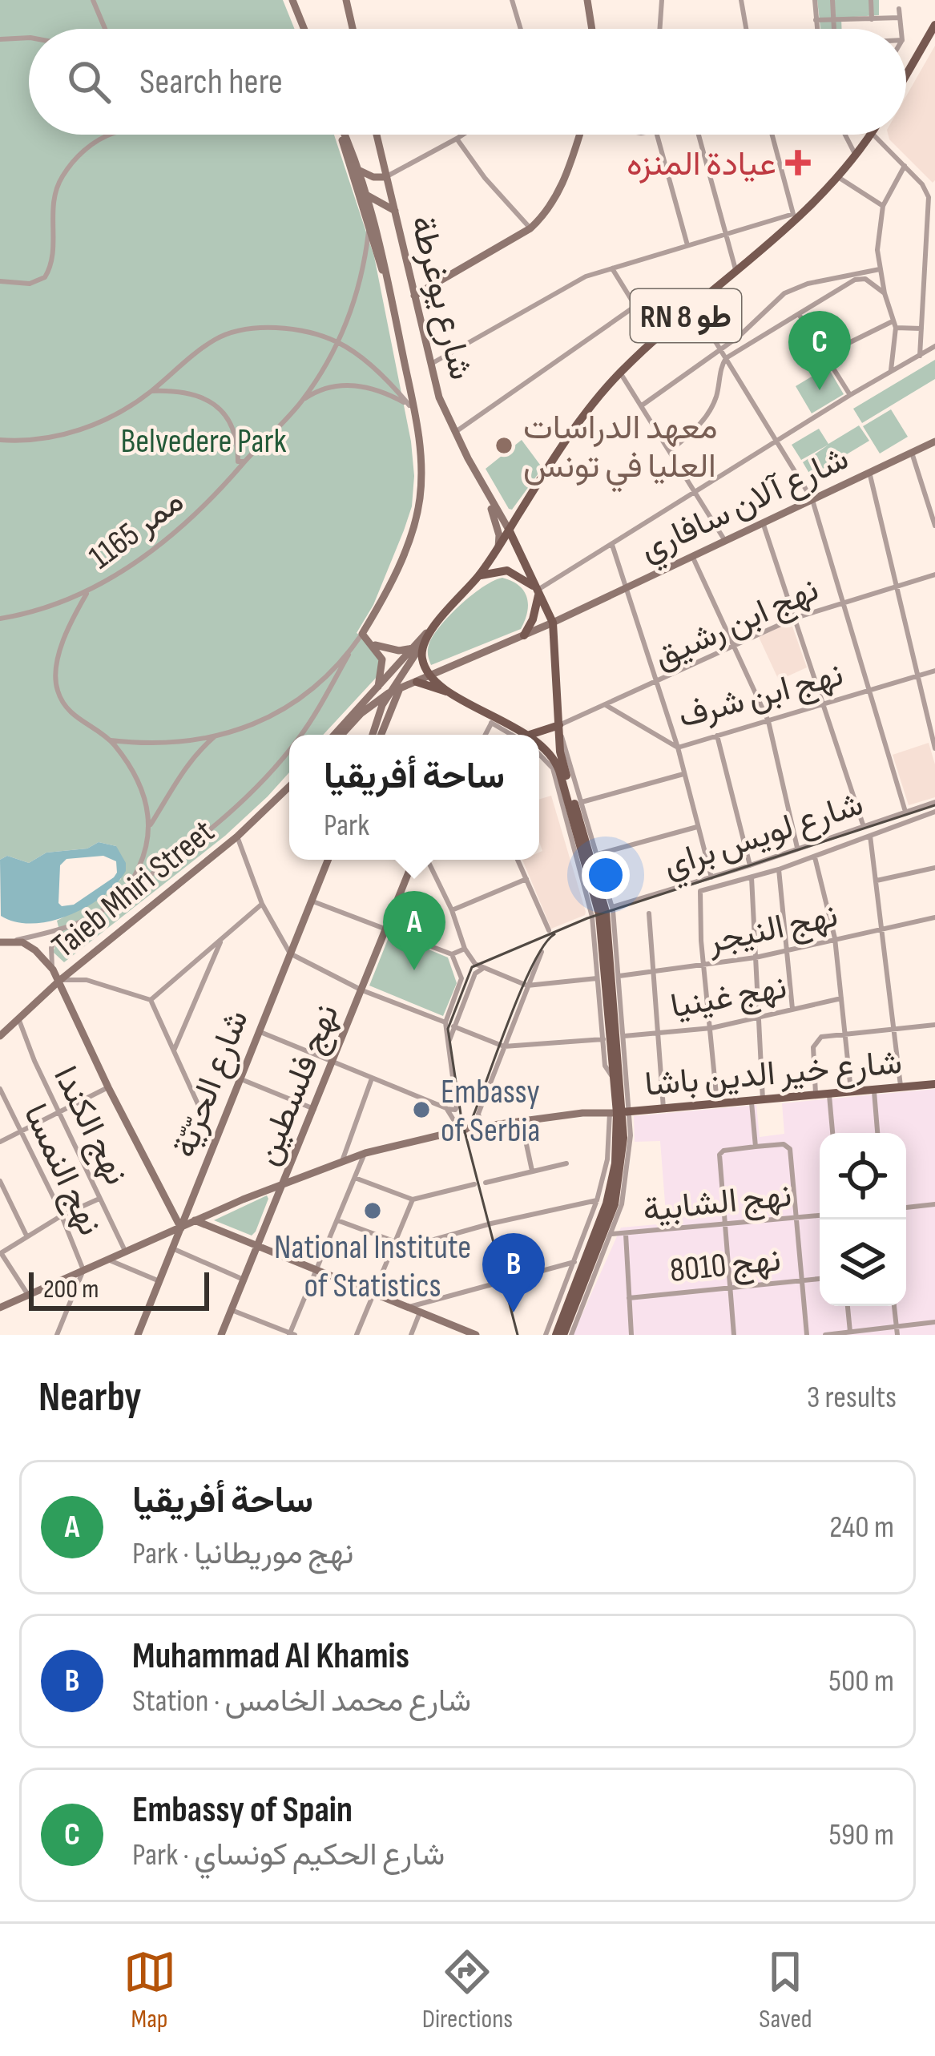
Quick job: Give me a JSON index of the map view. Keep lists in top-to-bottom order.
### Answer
{
  "streets": {
    "main road": [
      "شارع يوغرطة",
      "RN 8 طو",
      "شارع آلان سافاري",
      "Taieb Mhiri Street",
      "شارع خير الدين باشا",
      "شارع الحرّيّة",
      "نهج فلسطين"
    ],
    "street": [
      "ممر 1165",
      "نهج ابن رشيق",
      "نهج ابن شرف",
      "شارع لويس براي",
      "نهج النيجر",
      "نهج غينيا",
      "نهج الكندا",
      "نهج النمسا",
      "نهج الشابية",
      "نهج 8010"
    ]
  },
  "crossings": [
    ["شارع يوغرطة", "RN 8 طو"],
    ["نهج ابن رشيق", "نهج ابن شرف"],
    ["شارع لويس براي", "نهج النيجر"],
    ["Taieb Mhiri Street", "نهج الكندا"]
  ],
  "parks": ["Belvedere Park"],
  "places": {
    "health": ["عيادة المنزه"],
    "other": ["معهد الدراسات العليا في تونس", "Embassy of Serbia", "National Institute of Statistics"]
  },
  "scale_bar": "200 m",
  "page": {
    "search": "Search here",
    "pins": ["C", "A", "B"],
    "popup": ["ساحة أفريقيا", "Park"],
    "scale": "200 m",
    "heading": ["Nearby", "3 results"],
    "list": [
      {
        "mark": "A",
        "name": "ساحة أفريقيا",
        "note": "Park · نهج موريطانيا",
        "value": "240 m"
      },
      {
        "mark": "B",
        "name": "Muhammad Al Khamis",
        "note": "Station · شارع محمد الخامس",
        "value": "500 m"
      },
      {
        "mark": "C",
        "name": "Embassy of Spain",
        "note": "Park · شارع الحكيم كونساي",
        "value": "590 m"
      }
    ],
    "nav": ["Map", "Directions", "Saved"]
  }
}
